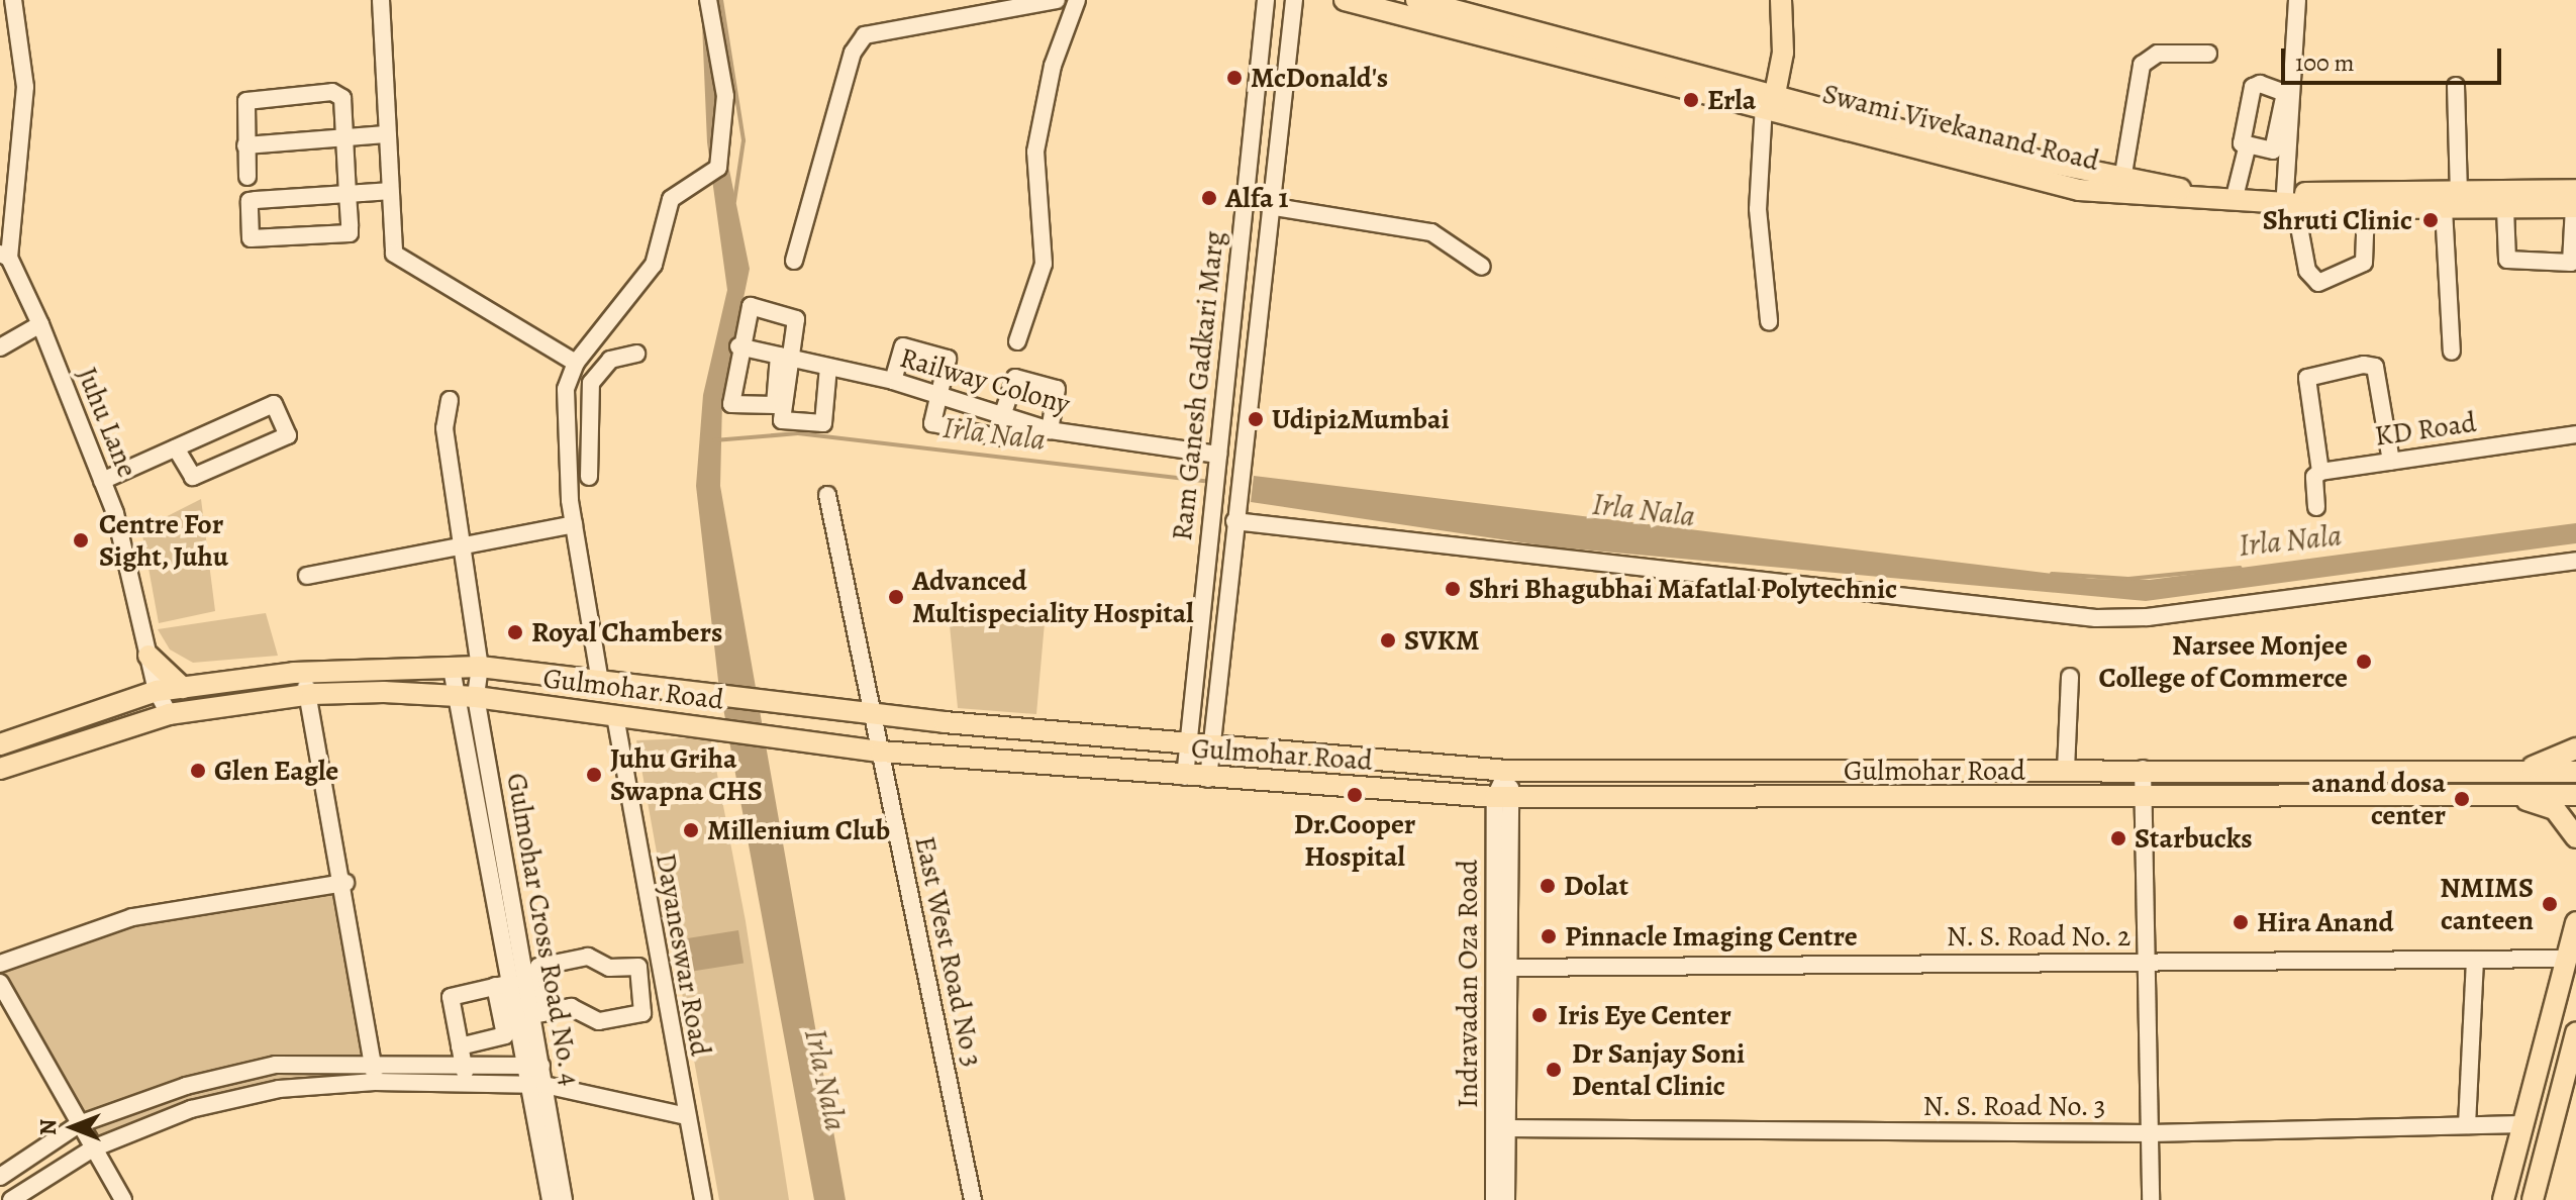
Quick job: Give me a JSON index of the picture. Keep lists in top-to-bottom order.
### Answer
{
  "streets": {
    "main road": ["Swami Vivekanand Road", "Gulmohar Road"],
    "street": [
      "Railway Colony",
      "Ram Ganesh Gadkari Marg",
      "Juhu Lane",
      "KD Road",
      "Gulmohar Cross Road No. 4",
      "N. S. Road No. 2",
      "East West Road No 3",
      "Dayaneswar Road",
      "Indravadan Oza Road",
      "N. S. Road No. 3"
    ]
  },
  "crossings": [
    ["Railway Colony", "Ram Ganesh Gadkari Marg"],
    ["Ram Ganesh Gadkari Marg", "Gulmohar Road"],
    ["Juhu Lane", "Gulmohar Road"],
    ["Gulmohar Road", "Gulmohar Cross Road No. 4"],
    ["Gulmohar Road", "East West Road No 3"],
    ["Gulmohar Road", "Dayaneswar Road"],
    ["Gulmohar Road", "Indravadan Oza Road"],
    ["N. S. Road No. 2", "Indravadan Oza Road"],
    ["Indravadan Oza Road", "N. S. Road No. 3"]
  ],
  "water": ["Irla Nala"],
  "places": [
    "McDonald's",
    "Erla",
    "Alfa 1",
    "Shruti Clinic",
    "Udipi2Mumbai",
    "Centre For Sight, Juhu",
    "Shri Bhagubhai Mafatlal Polytechnic",
    "Advanced Multispeciality Hospital",
    "Royal Chambers",
    "SVKM",
    "Narsee Monjee College of Commerce",
    "Glen Eagle",
    "Juhu Griha Swapna CHS",
    "Dr.Cooper Hospital",
    "anand dosa center",
    "Millenium Club",
    "Starbucks",
    "Dolat",
    "NMIMS canteen",
    "Hira Anand",
    "Pinnacle Imaging Centre",
    "Iris Eye Center",
    "Dr Sanjay Soni Dental Clinic"
  ],
  "scale_bar": "100 m",
  "north": "left"
}
